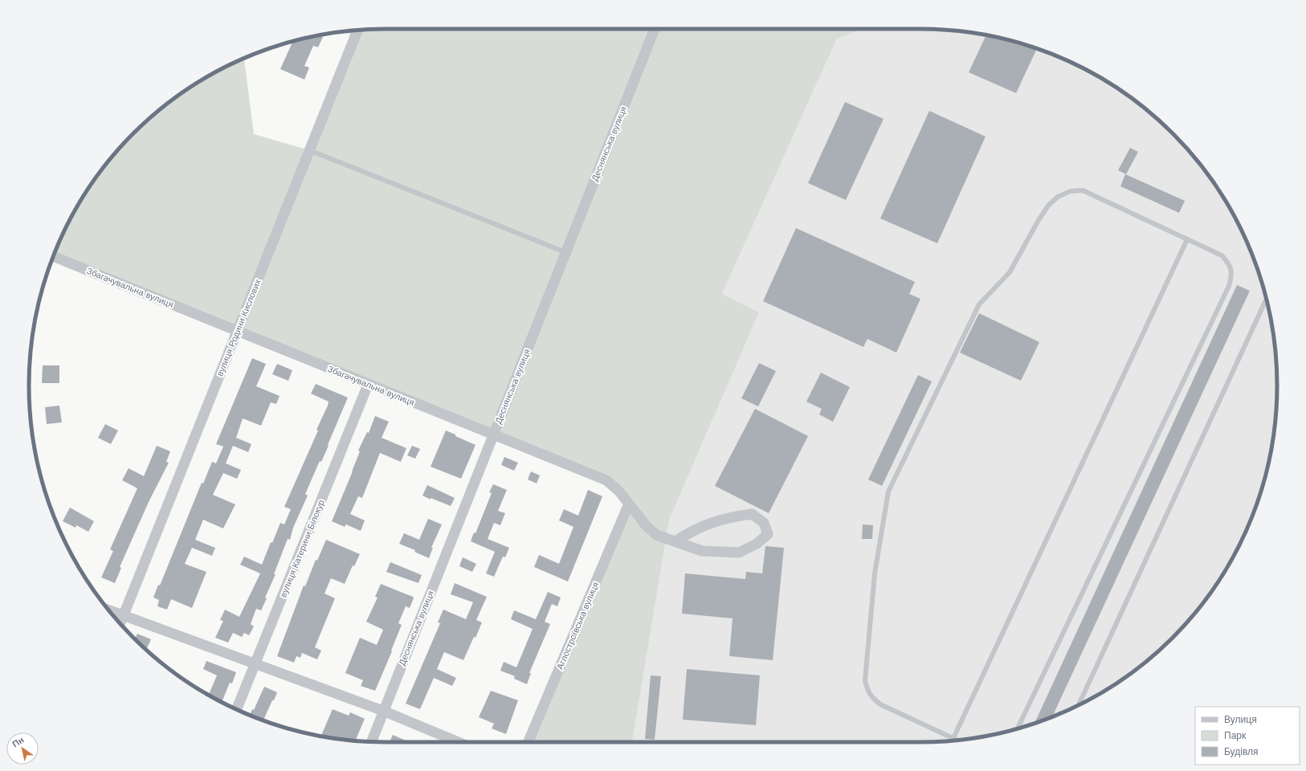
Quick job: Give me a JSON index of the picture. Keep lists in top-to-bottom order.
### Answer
{
  "streets": {
    "street": [
      "Деснянська вулиця",
      "Збагачувальна вулиця",
      "вулиця Родини Кислових",
      "вулиця Катерини Білокур",
      "Аглостроївська вулиця"
    ]
  },
  "crossings": [
    ["Деснянська вулиця", "Збагачувальна вулиця"],
    ["Збагачувальна вулиця", "вулиця Родини Кислових"],
    ["Збагачувальна вулиця", "вулиця Катерини Білокур"],
    ["Збагачувальна вулиця", "Аглостроївська вулиця"]
  ],
  "legend": ["Вулиця", "Парк", "Будівля"],
  "north": "top left"
}
